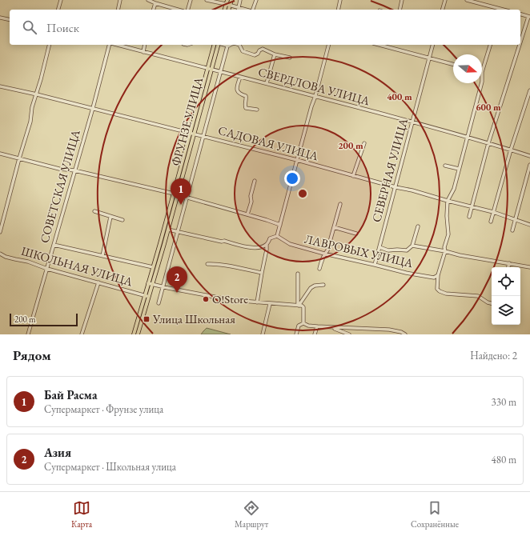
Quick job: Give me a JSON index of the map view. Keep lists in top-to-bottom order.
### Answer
{
  "streets": {
    "main road": ["ФРУНЗЕ УЛИЦА"],
    "street": [
      "СВЕРДЛОВА УЛИЦА",
      "САДОВАЯ УЛИЦА",
      "СЕВЕРНАЯ УЛИЦА",
      "СОВЕТСКАЯ УЛИЦА",
      "ЛАВРОВЫХ УЛИЦА",
      "ШКОЛЬНАЯ УЛИЦА"
    ]
  },
  "crossings": [
    ["СВЕРДЛОВА УЛИЦА", "ФРУНЗЕ УЛИЦА"],
    ["СВЕРДЛОВА УЛИЦА", "СЕВЕРНАЯ УЛИЦА"],
    ["ФРУНЗЕ УЛИЦА", "САДОВАЯ УЛИЦА"],
    ["ФРУНЗЕ УЛИЦА", "ШКОЛЬНАЯ УЛИЦА"],
    ["САДОВАЯ УЛИЦА", "СЕВЕРНАЯ УЛИЦА"],
    ["САДОВАЯ УЛИЦА", "СОВЕТСКАЯ УЛИЦА"],
    ["СЕВЕРНАЯ УЛИЦА", "ЛАВРОВЫХ УЛИЦА"],
    ["СОВЕТСКАЯ УЛИЦА", "ШКОЛЬНАЯ УЛИЦА"]
  ],
  "places": {
    "other": ["O!Store"],
    "transit": ["Улица Школьная"]
  },
  "scale_bar": "200 m",
  "north": "right",
  "page": {
    "search": "Поиск",
    "pins": ["1", "2"],
    "scale": "200 m",
    "heading": ["Рядом", "Найдено: 2"],
    "list": [
      {
        "mark": "1",
        "name": "Бай Расма",
        "note": "Супермаркет · Фрунзе улица",
        "value": "330 m"
      },
      {
        "mark": "2",
        "name": "Азия",
        "note": "Супермаркет · Школьная улица",
        "value": "480 m"
      }
    ],
    "nav": ["Карта", "Маршрут", "Сохранённые"]
  },
  "rings": ["400 m", "600 m", "200 m"]
}
